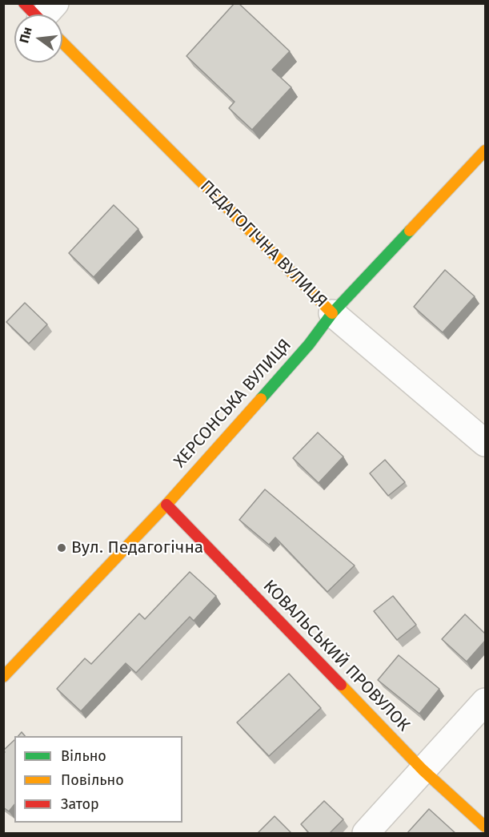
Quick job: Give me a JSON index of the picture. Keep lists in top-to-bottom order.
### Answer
{
  "streets": {
    "main road": ["ПЕДАГОГІЧНА ВУЛИЦЯ", "ХЕРСОНСЬКА ВУЛИЦЯ", "КОВАЛЬСЬКИЙ ПРОВУЛОК"]
  },
  "crossings": [
    ["ПЕДАГОГІЧНА ВУЛИЦЯ", "ХЕРСОНСЬКА ВУЛИЦЯ"],
    ["ХЕРСОНСЬКА ВУЛИЦЯ", "КОВАЛЬСЬКИЙ ПРОВУЛОК"]
  ],
  "places": ["Вул. Педагогічна"],
  "legend": ["Вільно", "Повільно", "Затор"],
  "north": "left"
}
